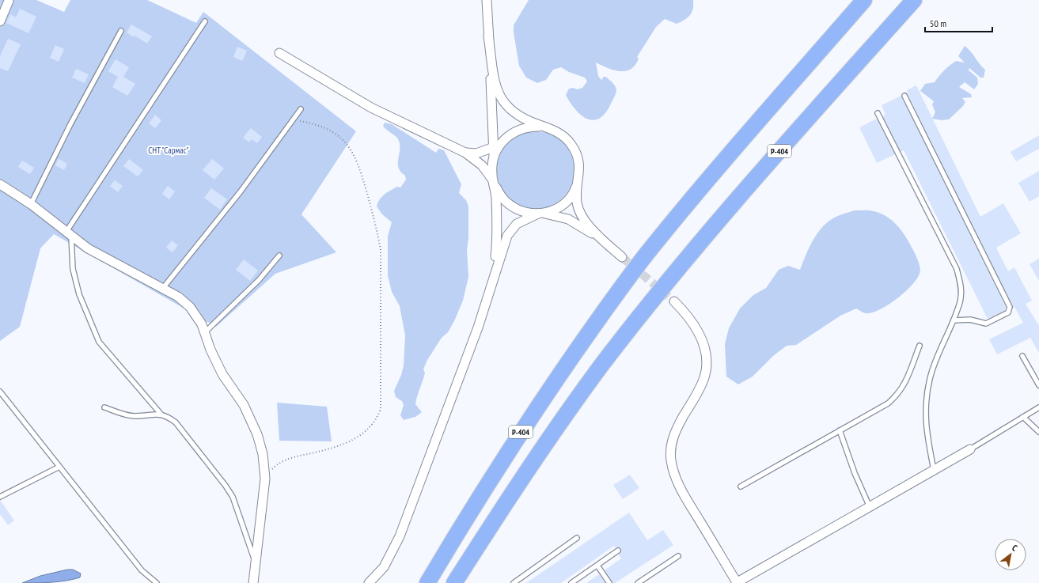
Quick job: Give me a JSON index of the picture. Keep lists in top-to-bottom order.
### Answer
{
  "streets": {
    "highway": ["Р-404"]
  },
  "parks": ["СНТ \"Сармас\""],
  "scale_bar": "50 m",
  "north": "top right"
}
